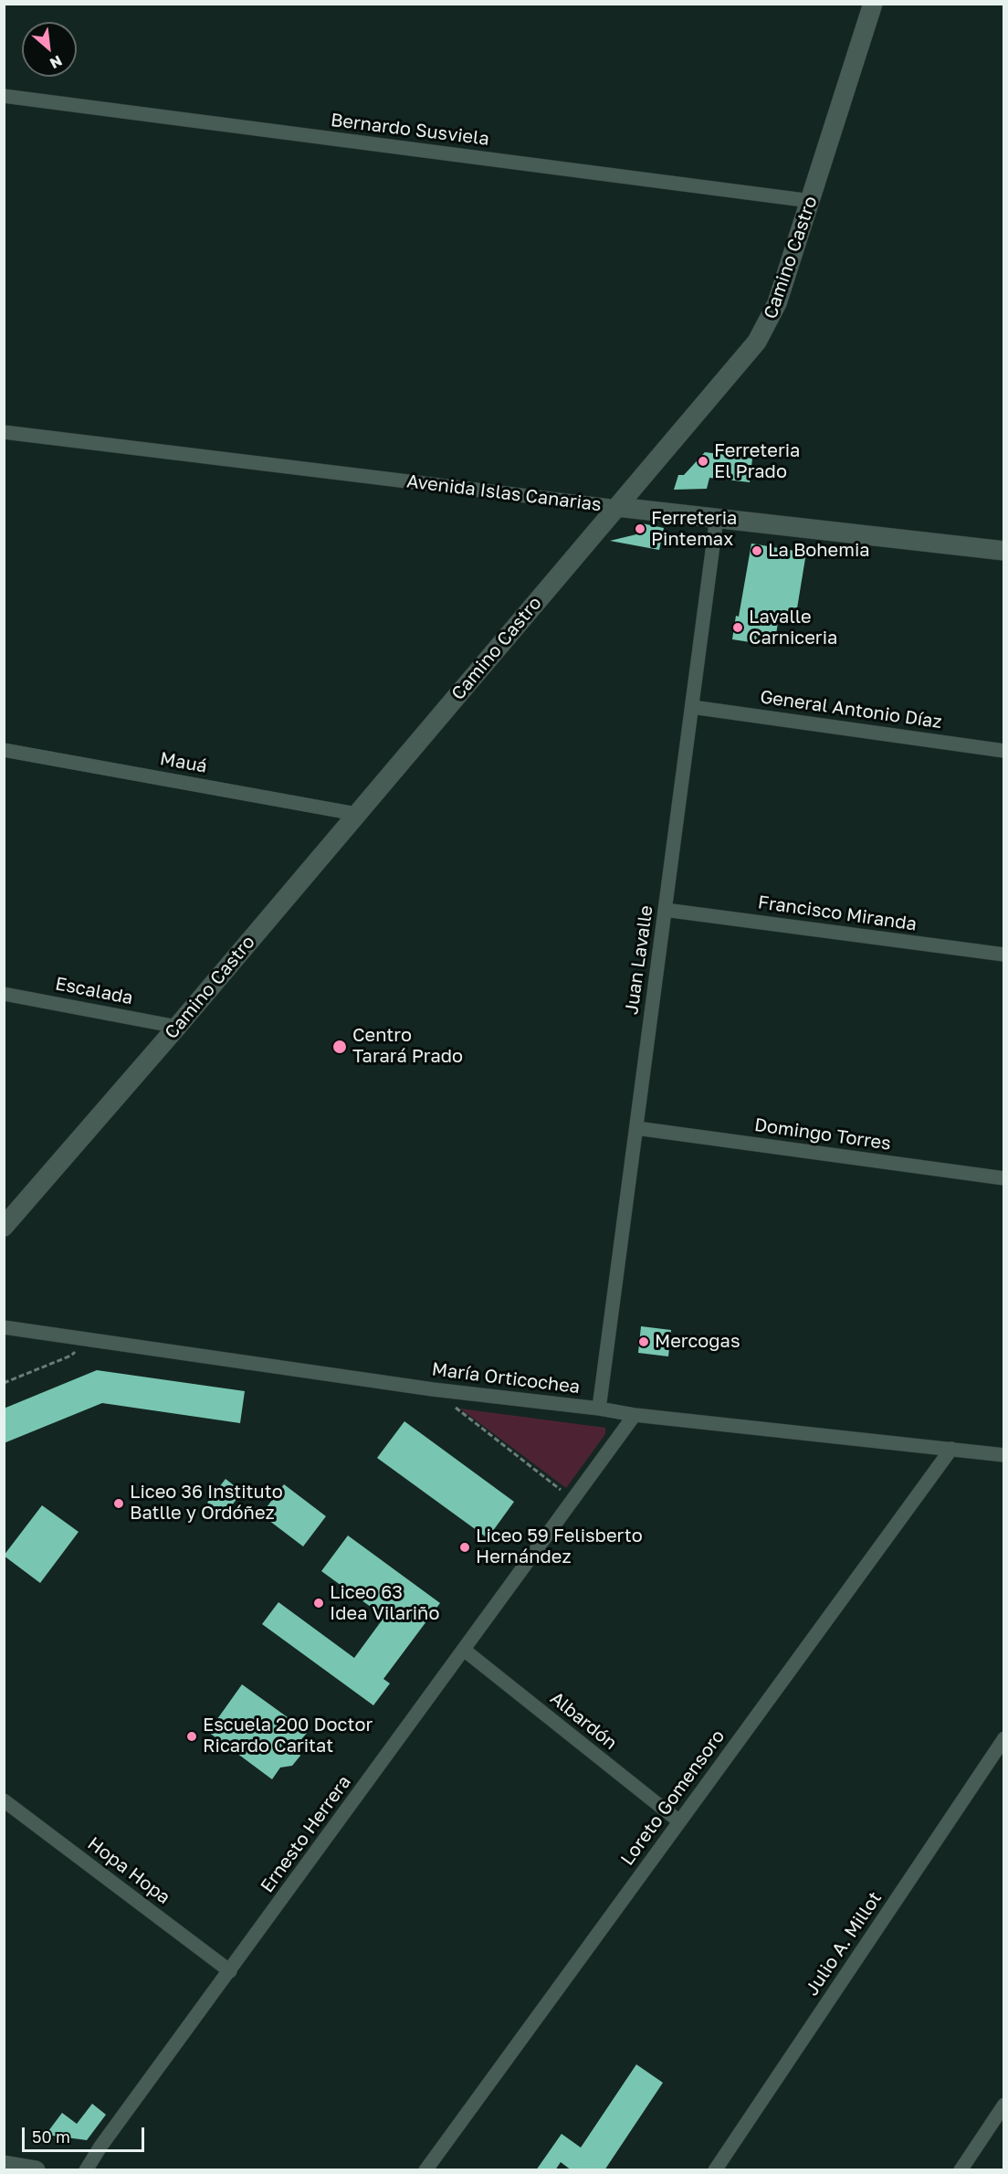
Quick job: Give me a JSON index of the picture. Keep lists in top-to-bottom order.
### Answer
{
  "streets": {
    "street": [
      "Bernardo Susviela",
      "Camino Castro",
      "Avenida Islas Canarias",
      "General Antonio Díaz",
      "Mauá",
      "Francisco Miranda",
      "Juan Lavalle",
      "Escalada",
      "Domingo Torres",
      "María Orticochea",
      "Albardón",
      "Loreto Gomensoro",
      "Ernesto Herrera",
      "Hopa Hopa",
      "Julio A. Millot"
    ]
  },
  "crossings": [
    ["Bernardo Susviela", "Camino Castro"],
    ["Camino Castro", "Avenida Islas Canarias"],
    ["Camino Castro", "Mauá"],
    ["Camino Castro", "Escalada"],
    ["Avenida Islas Canarias", "Juan Lavalle"],
    ["General Antonio Díaz", "Juan Lavalle"],
    ["Francisco Miranda", "Juan Lavalle"],
    ["Juan Lavalle", "Domingo Torres"],
    ["Juan Lavalle", "María Orticochea"],
    ["María Orticochea", "Loreto Gomensoro"],
    ["María Orticochea", "Ernesto Herrera"],
    ["Albardón", "Loreto Gomensoro"],
    ["Albardón", "Ernesto Herrera"],
    ["Ernesto Herrera", "Hopa Hopa"]
  ],
  "places": [
    "Ferreteria El Prado",
    "Ferreteria Pintemax",
    "La Bohemia",
    "Lavalle Carniceria",
    "Centro Tarará Prado",
    "Mercogas",
    "Liceo 36 Instituto Batlle y Ordóñez",
    "Liceo 59 Felisberto Hernández",
    "Liceo 63 Idea Vilariño",
    "Escuela 200 Doctor Ricardo Caritat"
  ],
  "scale_bar": "50 m",
  "north": "bottom right"
}
